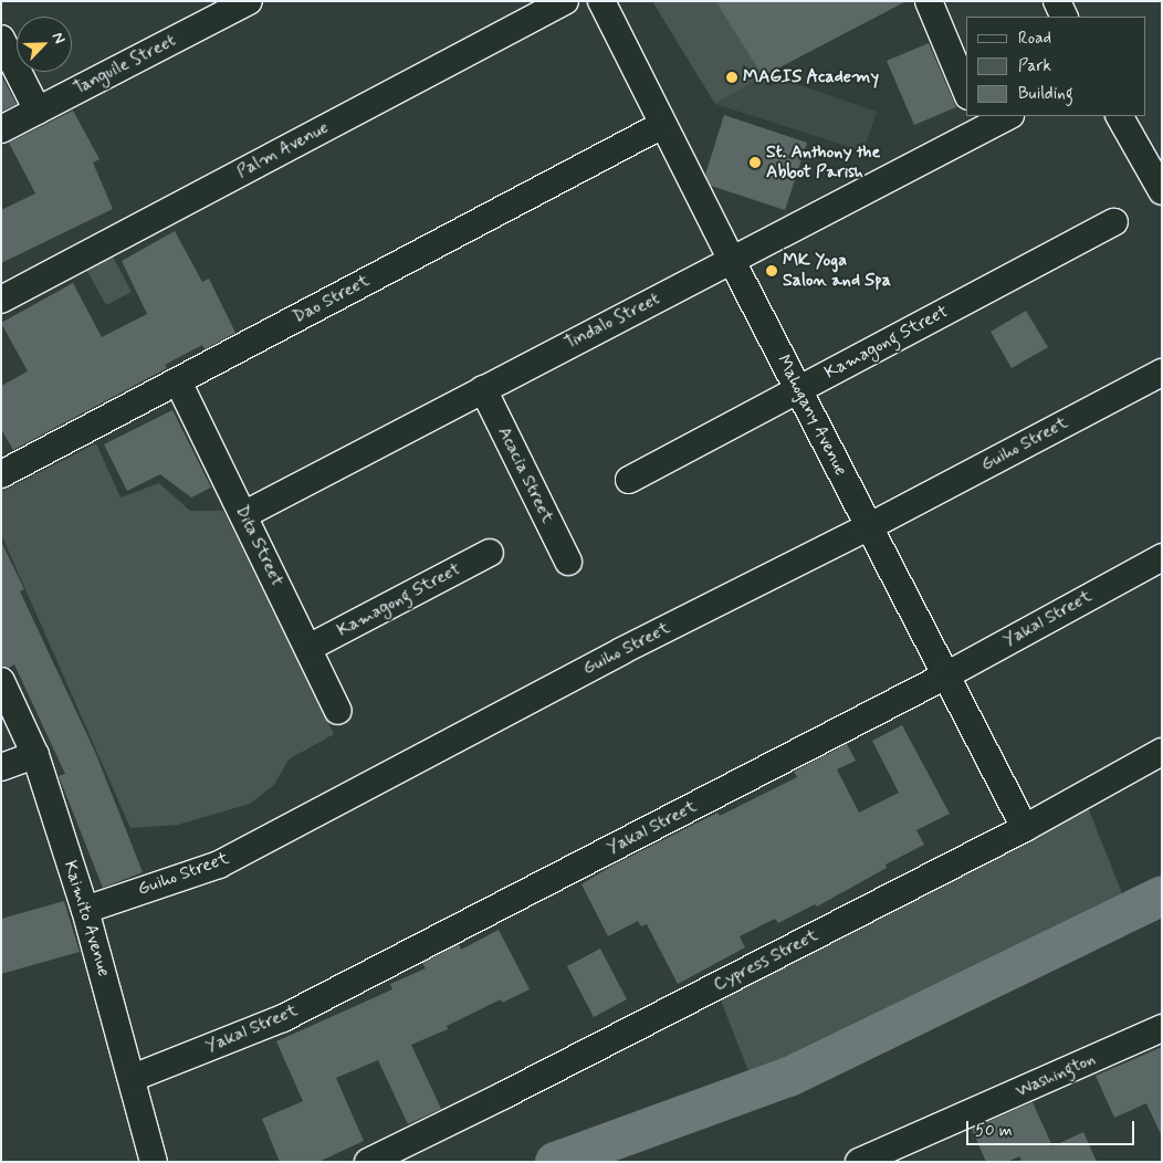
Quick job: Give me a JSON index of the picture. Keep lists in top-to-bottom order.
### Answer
{
  "streets": {
    "street": [
      "Tanguile Street",
      "Palm Avenue",
      "Dao Street",
      "Tindalo Street",
      "Kamagong Street",
      "Mahogany Avenue",
      "Guiho Street",
      "Acacia Street",
      "Dita Street",
      "Yakal Street",
      "Kaimito Avenue",
      "Cypress Street",
      "Washington"
    ]
  },
  "crossings": [
    ["Dao Street", "Mahogany Avenue"],
    ["Dao Street", "Dita Street"],
    ["Tindalo Street", "Mahogany Avenue"],
    ["Tindalo Street", "Acacia Street"],
    ["Tindalo Street", "Dita Street"],
    ["Kamagong Street", "Mahogany Avenue"],
    ["Kamagong Street", "Dita Street"],
    ["Mahogany Avenue", "Guiho Street"],
    ["Mahogany Avenue", "Yakal Street"],
    ["Mahogany Avenue", "Cypress Street"],
    ["Guiho Street", "Kaimito Avenue"],
    ["Yakal Street", "Kaimito Avenue"]
  ],
  "places": ["MAGIS Academy", "St. Anthony the Abbot Parish", "MK Yoga Salon and Spa"],
  "legend": ["Road", "Park", "Building"],
  "scale_bar": "50 m",
  "north": "top right"
}
